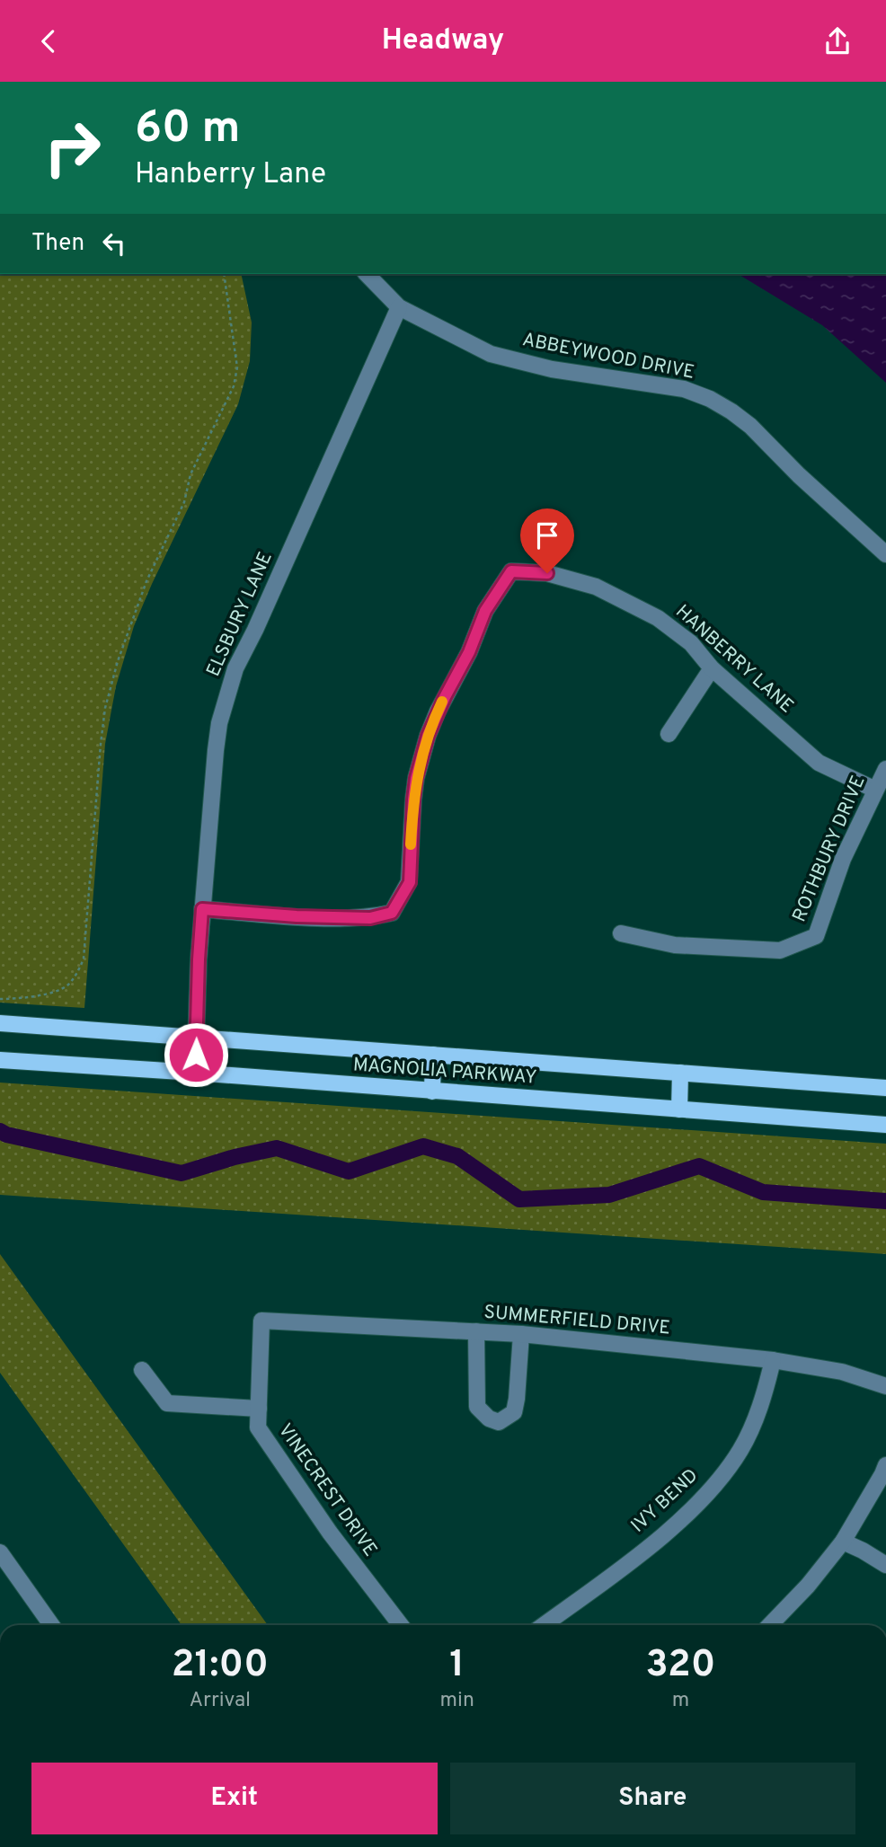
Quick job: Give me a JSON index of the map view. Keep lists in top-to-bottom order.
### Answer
{
  "streets": {
    "main road": ["MAGNOLIA PARKWAY"],
    "street": [
      "ABBEYWOOD DRIVE",
      "ELSBURY LANE",
      "HANBERRY LANE",
      "ROTHBURY DRIVE",
      "SUMMERFIELD DRIVE",
      "VINECREST DRIVE",
      "IVY BEND"
    ]
  },
  "crossings": [
    ["ABBEYWOOD DRIVE", "ELSBURY LANE"],
    ["ELSBURY LANE", "HANBERRY LANE"],
    ["ELSBURY LANE", "MAGNOLIA PARKWAY"],
    ["HANBERRY LANE", "ROTHBURY DRIVE"],
    ["SUMMERFIELD DRIVE", "VINECREST DRIVE"],
    ["SUMMERFIELD DRIVE", "IVY BEND"]
  ],
  "page": {
    "header": "Headway",
    "turn": ["60 m", "Hanberry Lane"],
    "then": "Then",
    "eta": [
      "21:00",
      "Arrival",
      "1",
      "min",
      "320",
      "m"
    ],
    "buttons": ["Exit", "Share"]
  }
}
